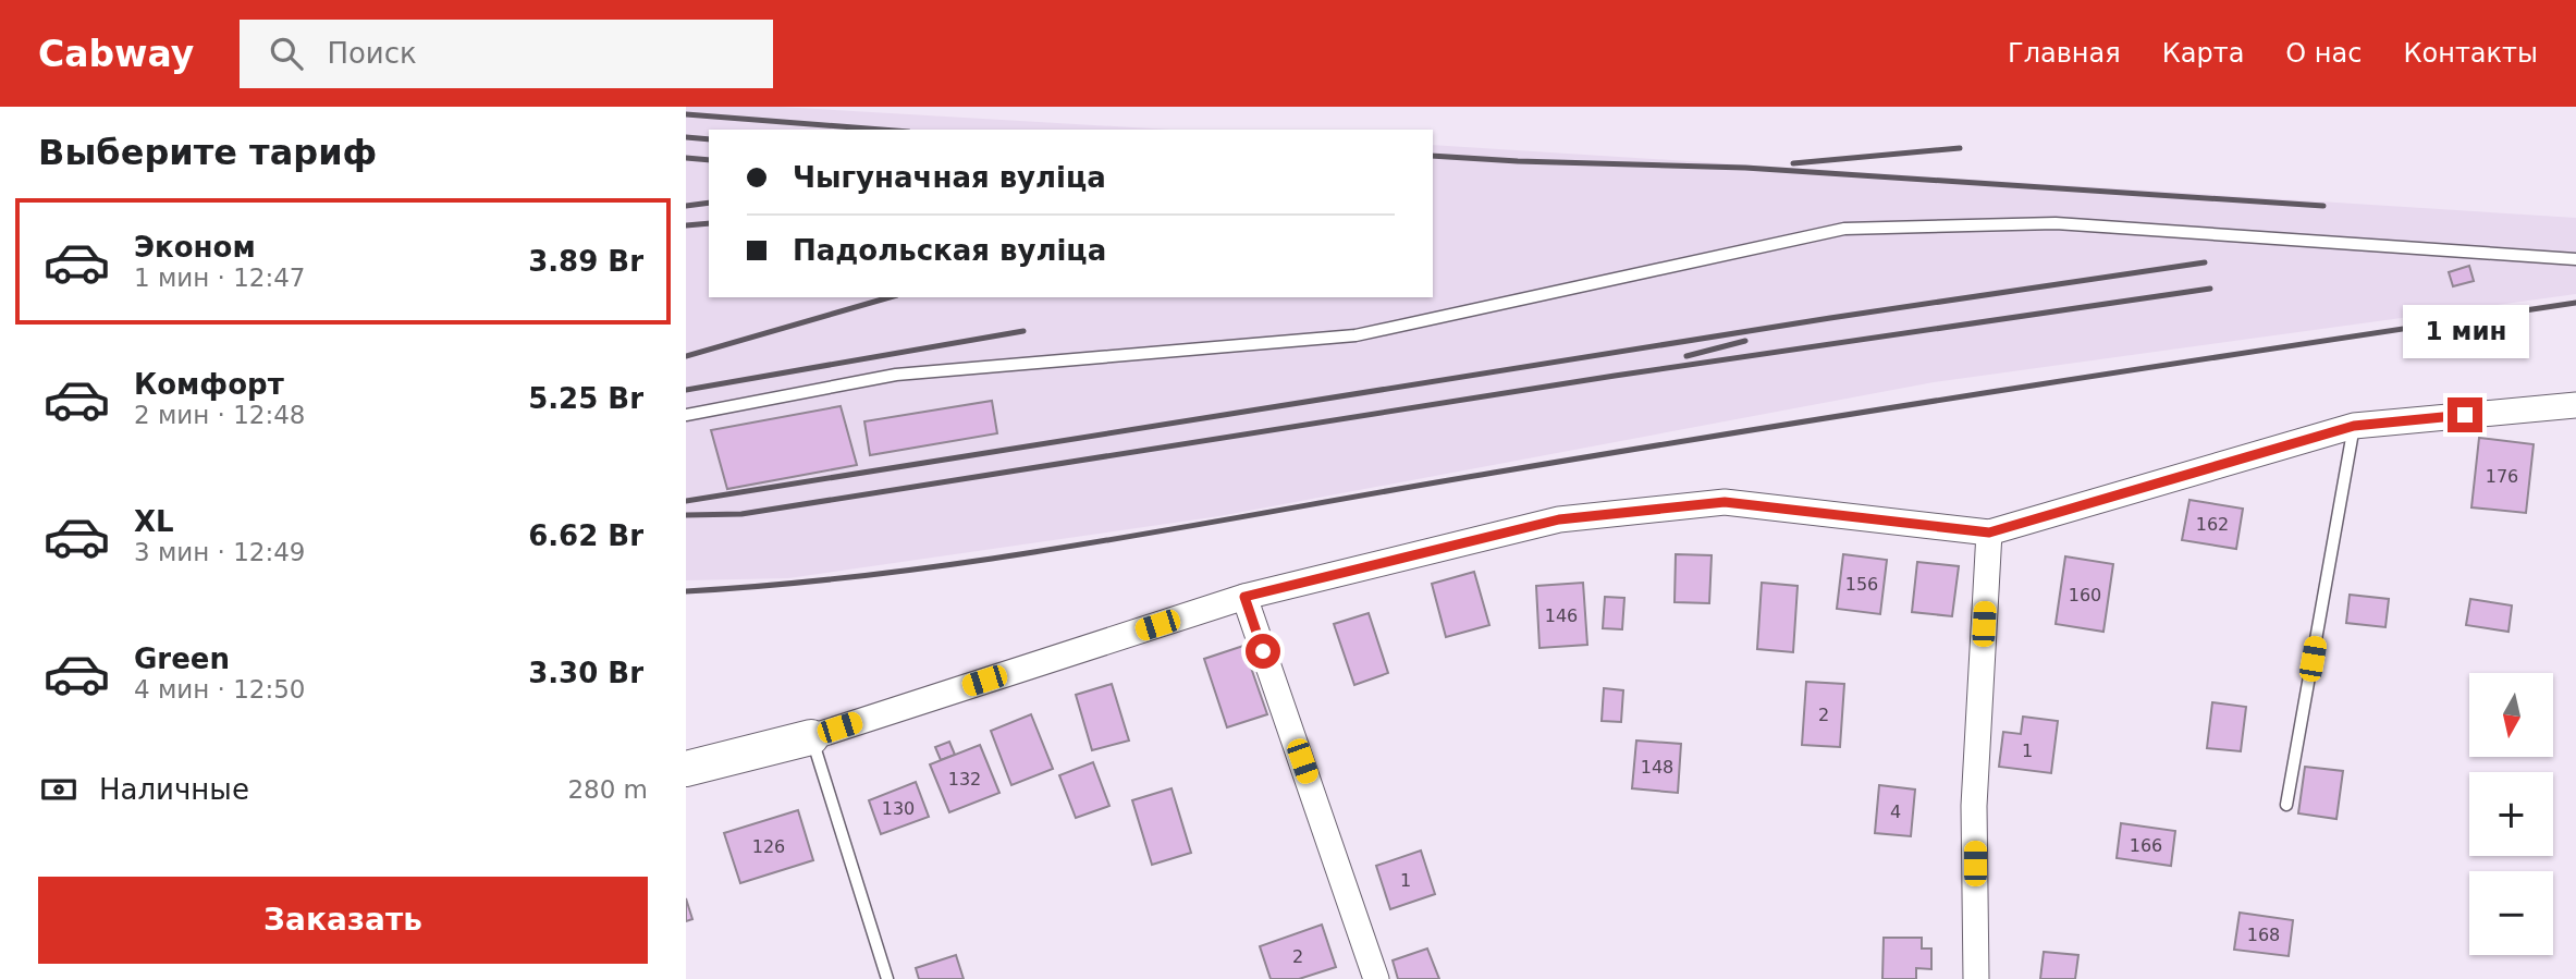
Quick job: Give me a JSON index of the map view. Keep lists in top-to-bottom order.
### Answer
{
  "house_numbers": [
    "176",
    "162",
    "156",
    "160",
    "146",
    "2",
    "1",
    "148",
    "132",
    "130",
    "4",
    "166",
    "126",
    "1",
    "168",
    "2"
  ],
  "north": "bottom",
  "page": {
    "header": "Cabway",
    "search": "Поиск",
    "nav": [
      "Главная",
      "Карта",
      "О нас",
      "Контакты"
    ],
    "heading": "Выберите тариф",
    "banner": ["Чыгуначная вуліца", "Падольская вуліца"],
    "list": [
      {
        "name": "Эконом",
        "note": "1 мин · 12:47",
        "value": "3.89 Br"
      },
      {
        "name": "Комфорт",
        "note": "2 мин · 12:48",
        "value": "5.25 Br"
      },
      {
        "name": "XL",
        "note": "3 мин · 12:49",
        "value": "6.62 Br"
      },
      {
        "name": "Green",
        "note": "4 мин · 12:50",
        "value": "3.30 Br"
      }
    ],
    "bubble": "1 мин",
    "map_buttons": ["+", "−"],
    "pay": ["Наличные", "280 m"],
    "buttons": "Заказать"
  }
}
